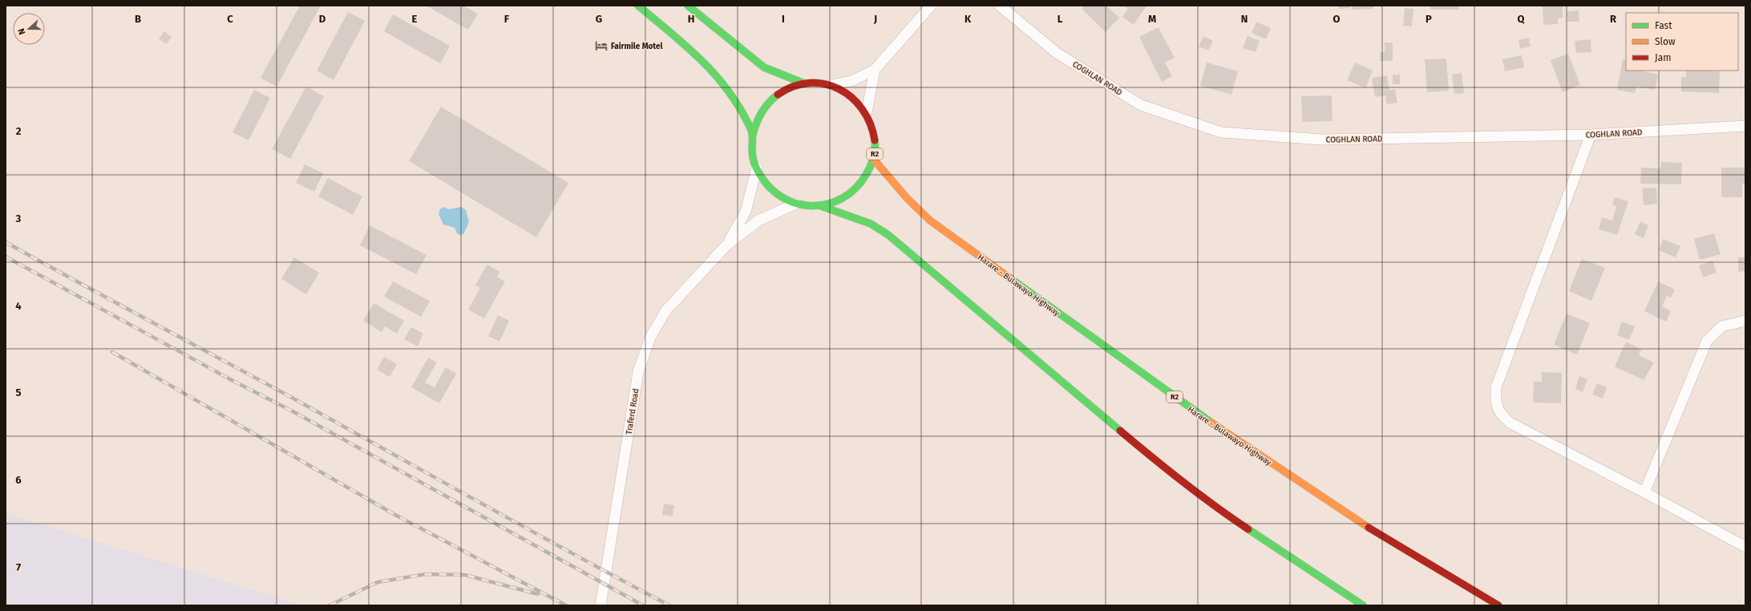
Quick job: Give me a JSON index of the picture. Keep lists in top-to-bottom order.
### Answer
{
  "streets": {
    "highway": ["R2", "Harare - Bulawayo Highway"],
    "street": ["COGHLAN ROAD", "Traferd Road"]
  },
  "crossings": [
    ["R2", "Harare - Bulawayo Highway"],
    ["R2", "Traferd Road"]
  ],
  "places": {
    "hotel": ["Fairmile Motel"]
  },
  "legend": ["Fast", "Slow", "Jam"],
  "north": "left",
  "grid": {
    "columns": [
      "B",
      "C",
      "D",
      "E",
      "F",
      "G",
      "H",
      "I",
      "J",
      "K",
      "L",
      "M",
      "N",
      "O",
      "P",
      "Q",
      "R"
    ],
    "rows": [
      "2",
      "3",
      "4",
      "5",
      "6",
      "7"
    ]
  }
}
